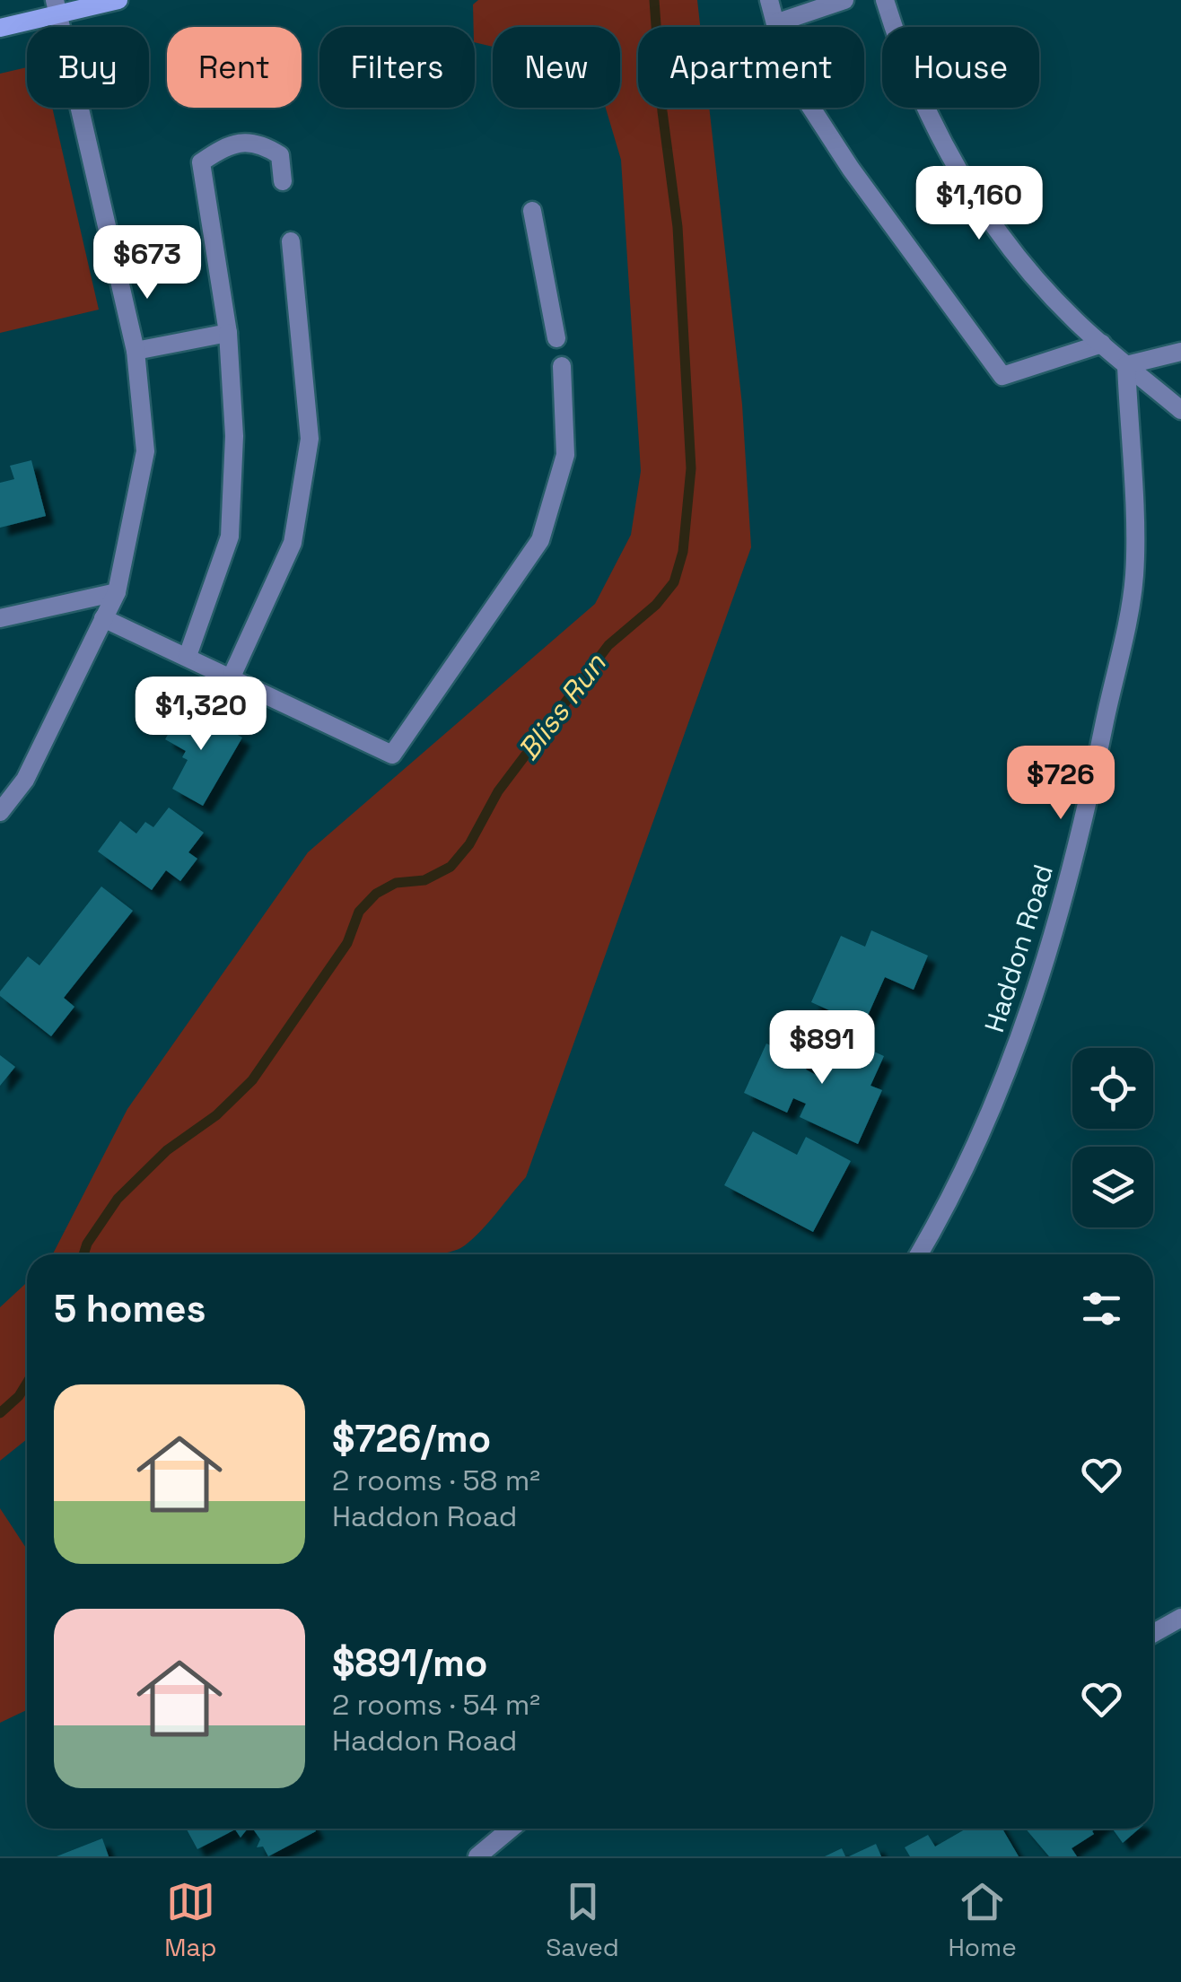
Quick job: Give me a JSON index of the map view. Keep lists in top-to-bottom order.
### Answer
{
  "streets": {
    "street": ["Haddon Road"]
  },
  "water": ["Bliss Run"],
  "page": {
    "chip": [
      "Buy",
      "Rent",
      "Filters",
      "New",
      "Apartment",
      "House"
    ],
    "price": [
      "$1,160",
      "$673",
      "$1,320",
      "$726",
      "$891"
    ],
    "heading": "5 homes",
    "list": [
      {
        "name": "$726/mo",
        "note": "2 rooms · 58 m² · Haddon Road"
      },
      {
        "name": "$891/mo",
        "note": "2 rooms · 54 m² · Haddon Road"
      }
    ],
    "tabs": ["Map", "Saved", "Home"]
  }
}
